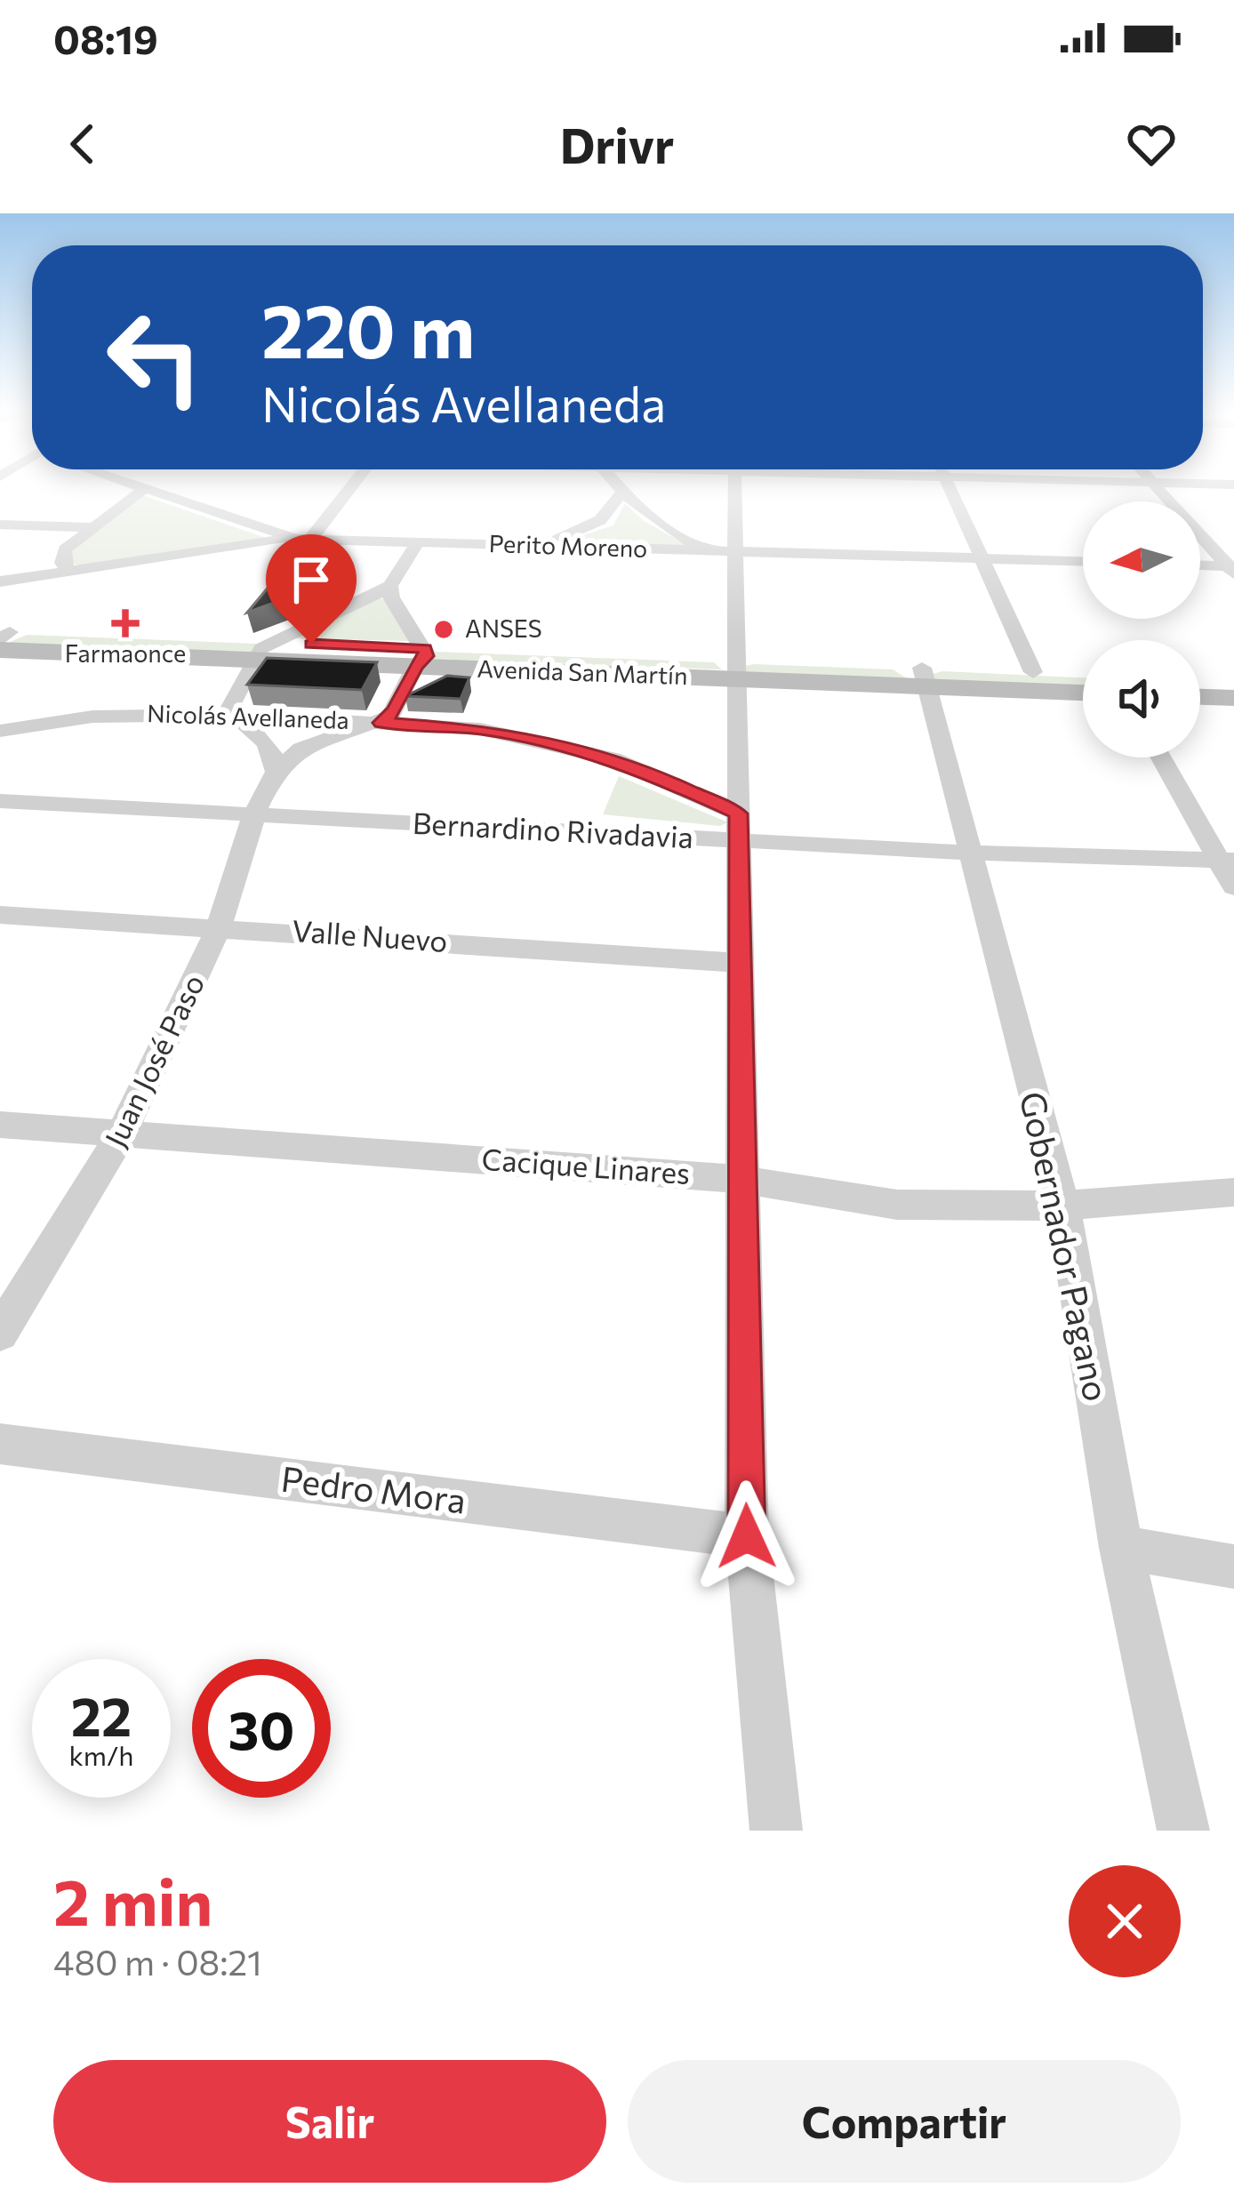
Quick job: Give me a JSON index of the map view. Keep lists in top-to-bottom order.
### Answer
{
  "streets": {
    "main road": ["Avenida San Martín"],
    "street": [
      "Perito Moreno",
      "Nicolás Avellaneda",
      "Bernardino Rivadavia",
      "Valle Nuevo",
      "Juan José Paso",
      "Cacique Linares",
      "Gobernador Pagano",
      "Pedro Mora"
    ]
  },
  "crossings": [
    ["Avenida San Martín", "Gobernador Pagano"],
    ["Nicolás Avellaneda", "Bernardino Rivadavia"],
    ["Bernardino Rivadavia", "Juan José Paso"],
    ["Bernardino Rivadavia", "Gobernador Pagano"],
    ["Valle Nuevo", "Juan José Paso"],
    ["Juan José Paso", "Cacique Linares"],
    ["Cacique Linares", "Gobernador Pagano"]
  ],
  "places": {
    "health": ["Farmaonce"],
    "other": ["ANSES"]
  },
  "north": "left",
  "page": {
    "status": "08:19",
    "header": "Drivr",
    "turn": ["220 m", "Nicolás Avellaneda"],
    "speed": "22 km/h",
    "limit": "30",
    "heading": ["2 min", "480 m · 08:21"],
    "buttons": ["Salir", "Compartir"]
  }
}
